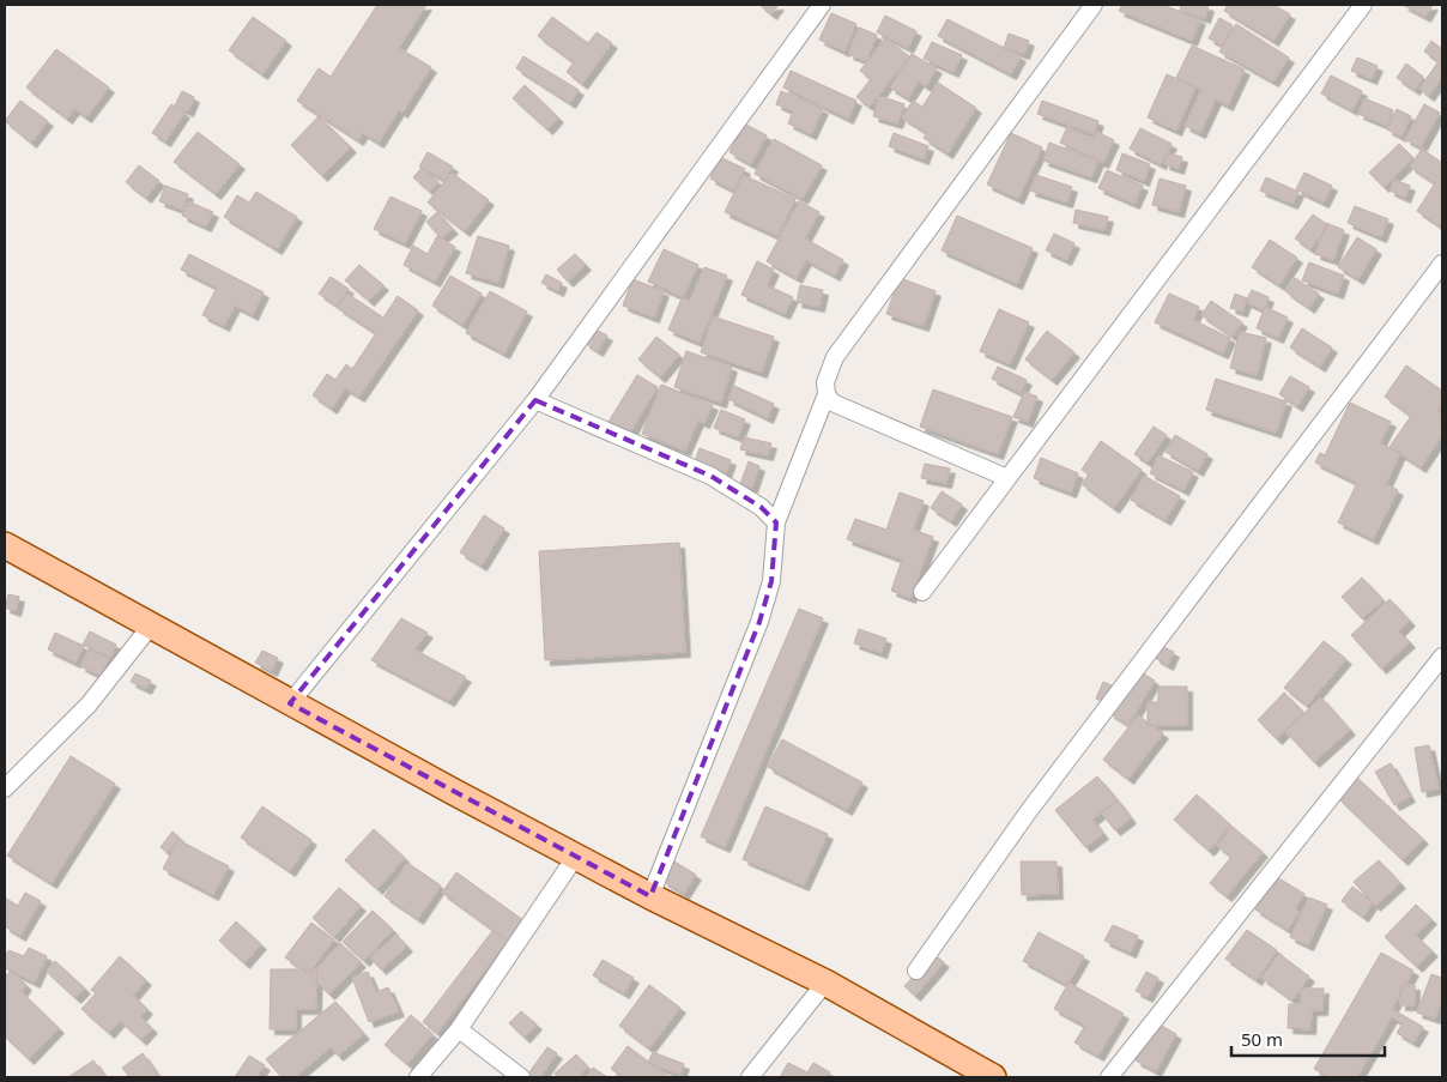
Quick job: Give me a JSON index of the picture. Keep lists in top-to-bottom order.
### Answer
{
  "scale_bar": "50 m"
}
